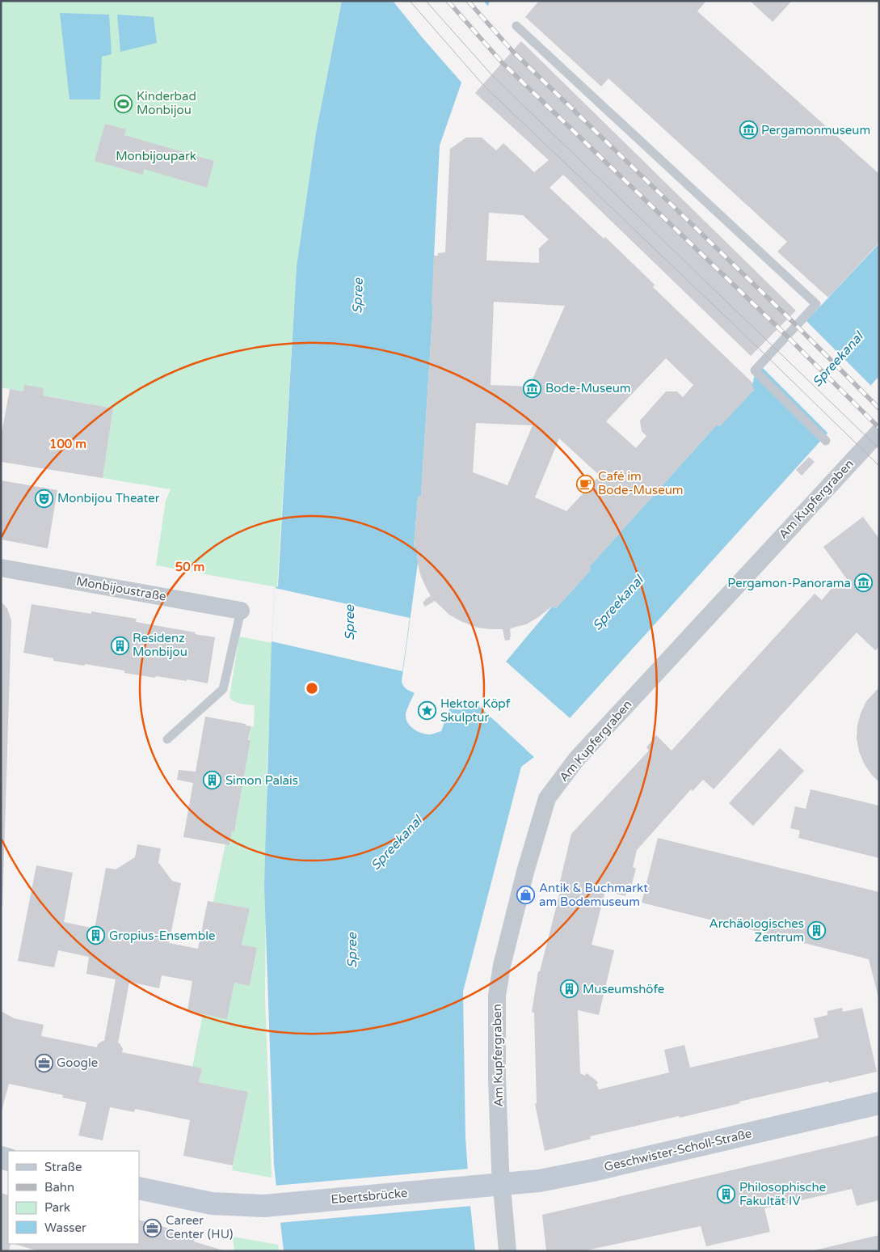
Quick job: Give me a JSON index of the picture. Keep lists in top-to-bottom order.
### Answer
{
  "streets": {
    "street": [
      "Am Kupfergraben",
      "Monbijoustraße",
      "Geschwister-Scholl-Straße",
      "Ebertsbrücke"
    ]
  },
  "crossings": [
    ["Am Kupfergraben", "Geschwister-Scholl-Straße"],
    ["Geschwister-Scholl-Straße", "Ebertsbrücke"]
  ],
  "water": ["Spree", "Spreekanal"],
  "parks": ["Monbijoupark"],
  "places": {
    "sports": ["Kinderbad Monbijou"],
    "museum": ["Pergamonmuseum", "Bode-Museum", "Pergamon-Panorama"],
    "cafe": ["Café im Bode-Museum"],
    "theatre": ["Monbijou Theater"],
    "building": [
      "Residenz Monbijou",
      "Simon Palais",
      "Archäologisches Zentrum",
      "Gropius-Ensemble",
      "Museumshöfe",
      "Philosophische Fakultät IV"
    ],
    "place": ["Hektor Köpf Skulptur"],
    "shop": ["Antik & Buchmarkt am Bodemuseum"],
    "office": ["Google", "Career Center (HU)"]
  },
  "legend": [
    "Straße",
    "Bahn",
    "Park",
    "Wasser"
  ],
  "rings": ["100 m", "50 m"]
}
